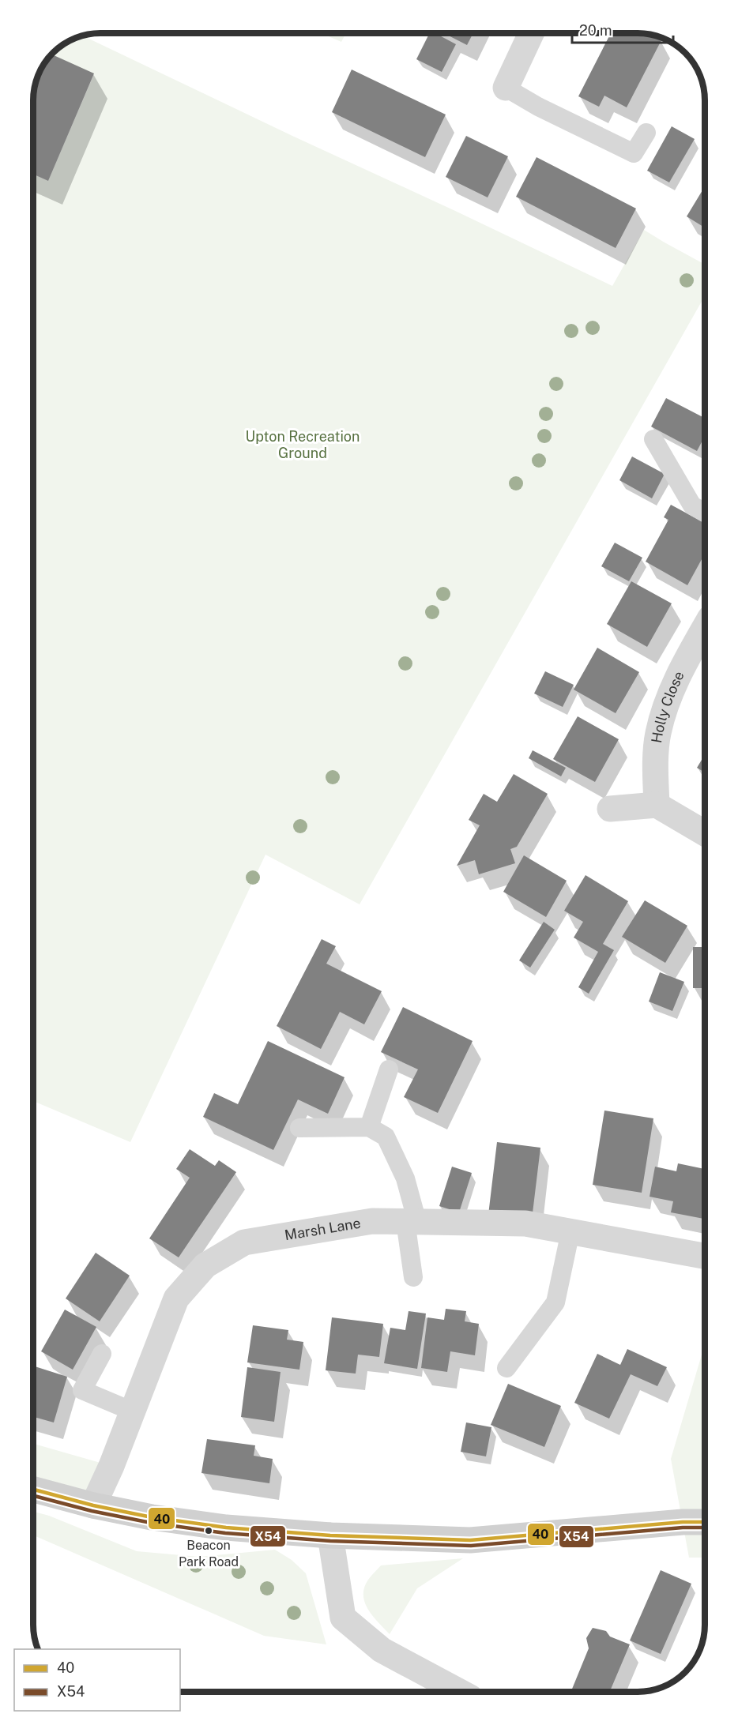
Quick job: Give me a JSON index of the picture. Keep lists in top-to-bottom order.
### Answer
{
  "streets": {
    "street": ["Holly Close", "Marsh Lane"]
  },
  "parks": ["Upton Recreation Ground"],
  "places": ["Beacon Park Road"],
  "lines": ["transit line 40", "transit line X54"],
  "legend": ["40", "X54"],
  "scale_bar": "20 m"
}
